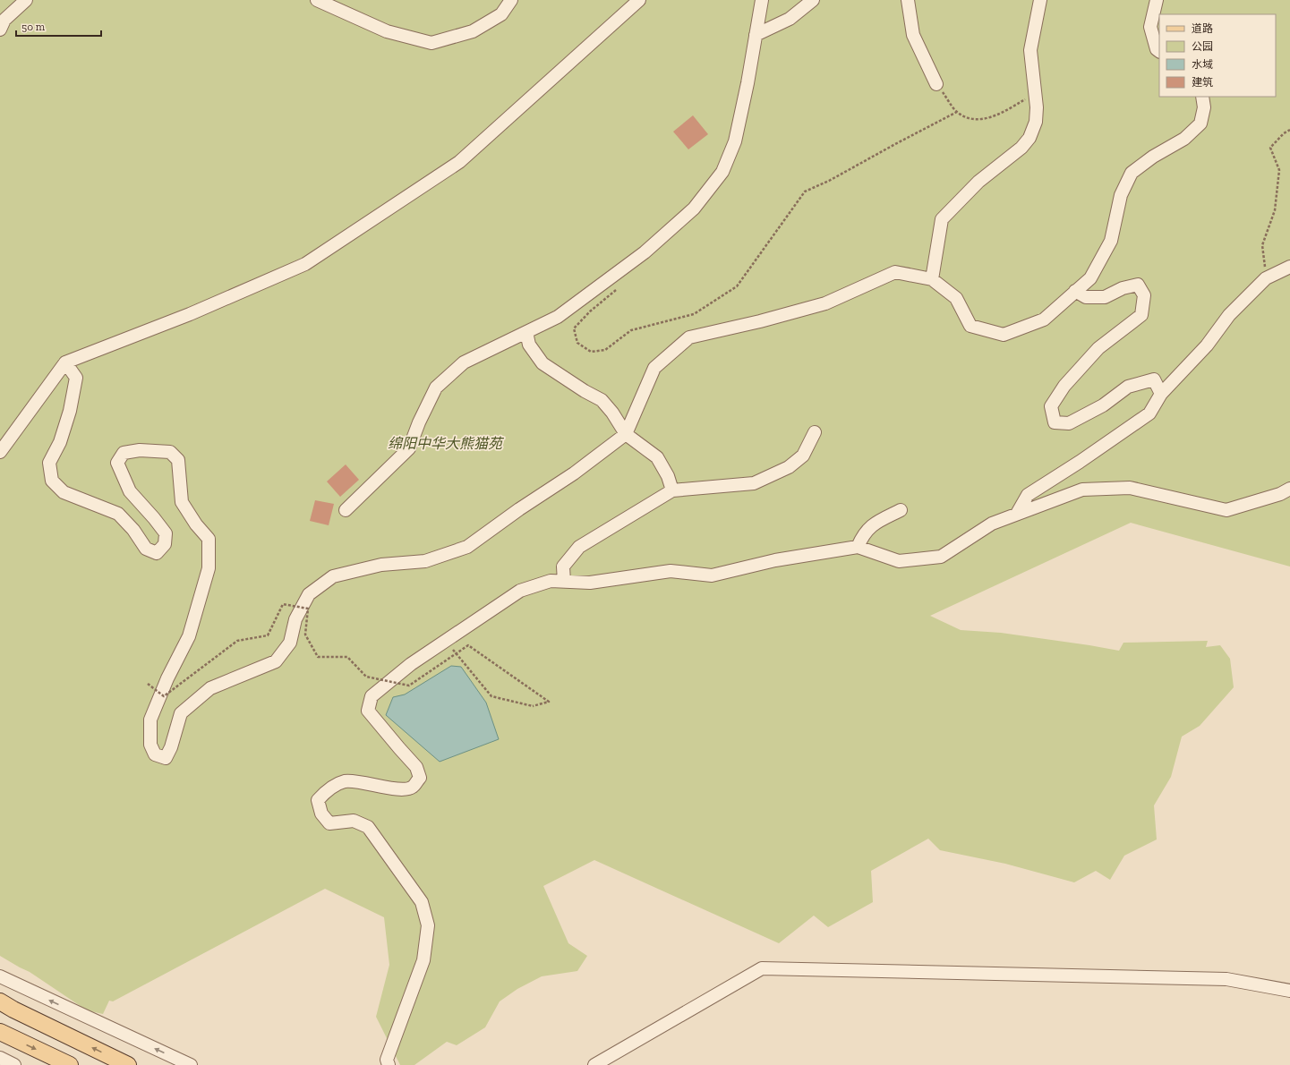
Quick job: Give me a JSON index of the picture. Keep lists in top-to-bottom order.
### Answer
{
  "parks": ["绵阳中华大熊猫苑"],
  "legend": [
    "道路",
    "公园",
    "水域",
    "建筑"
  ],
  "scale_bar": "50 m"
}
